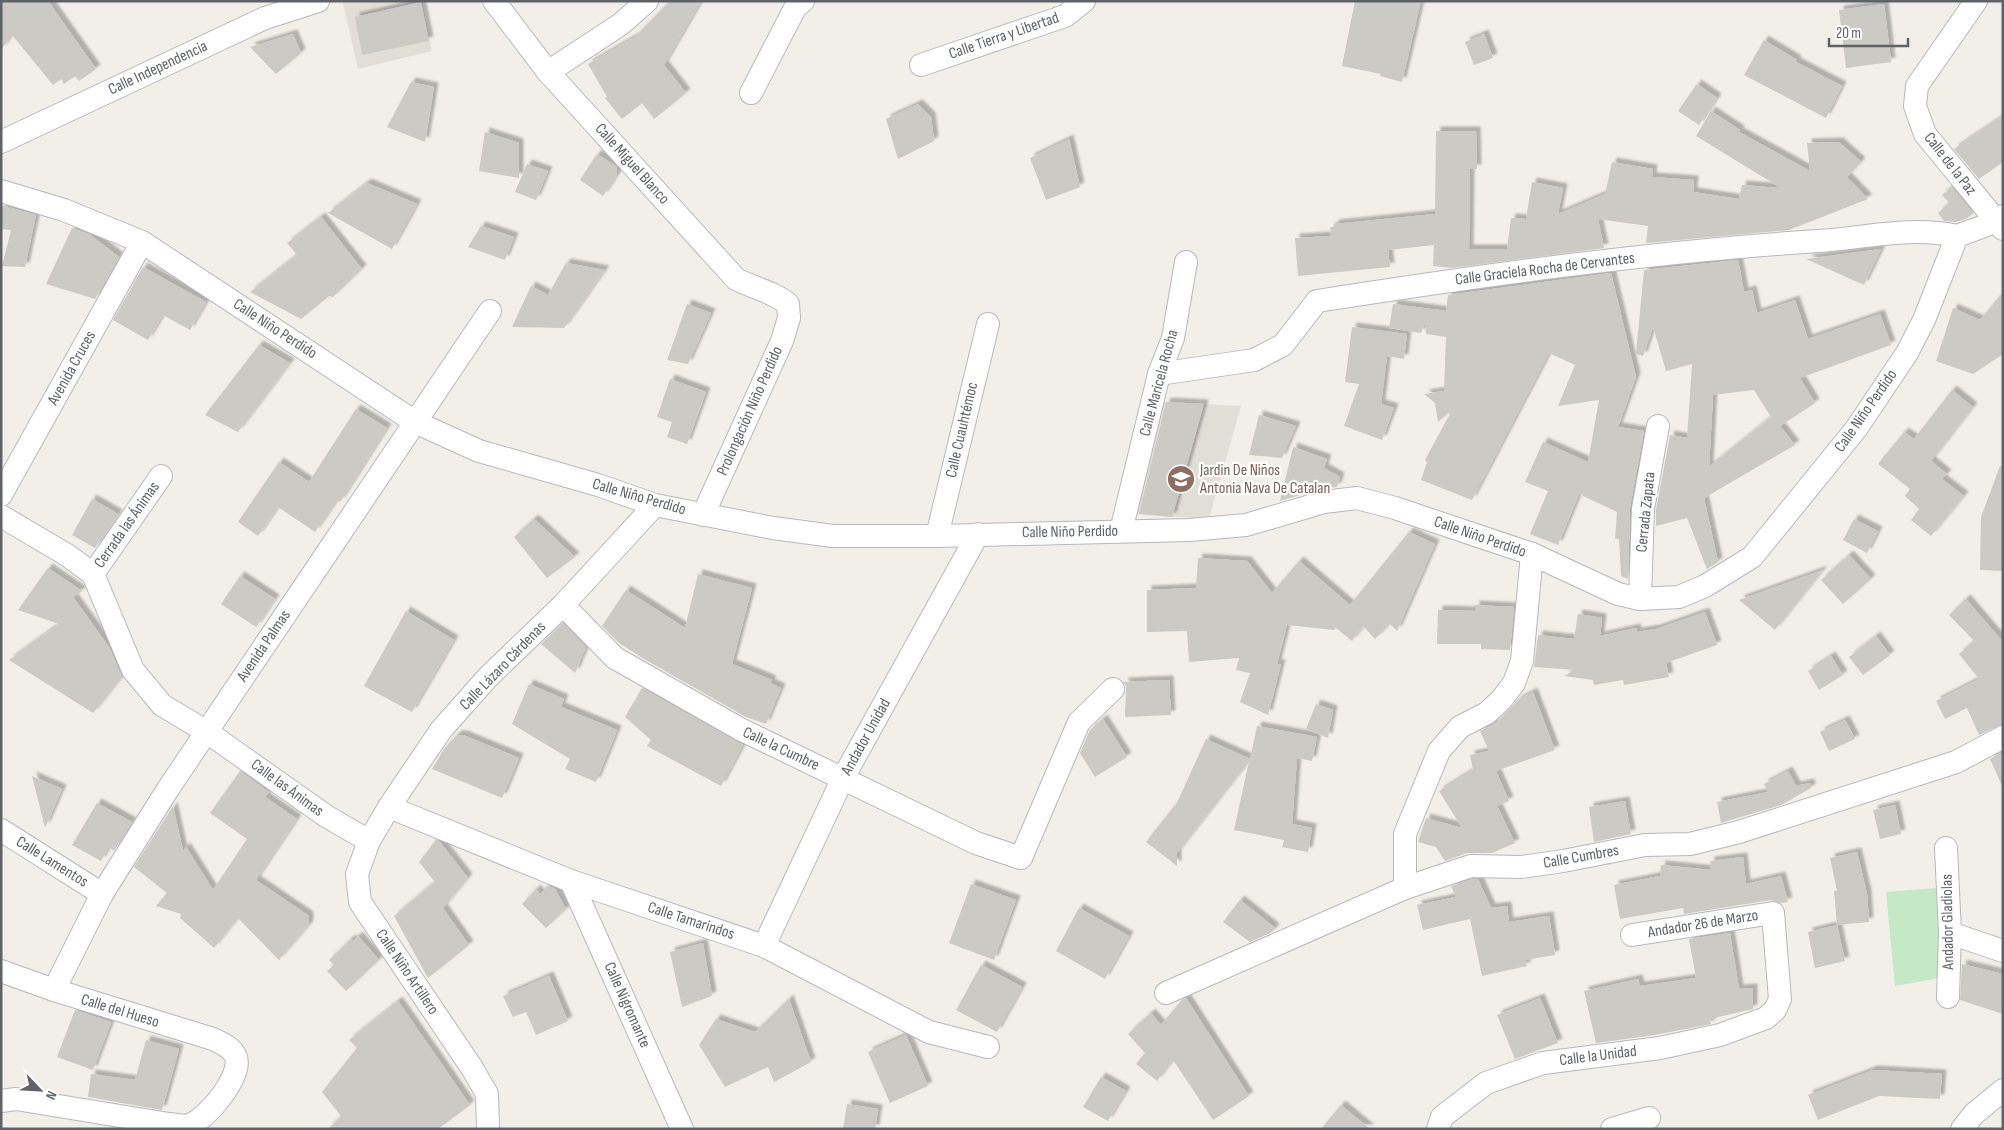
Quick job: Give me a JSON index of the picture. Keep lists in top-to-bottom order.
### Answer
{
  "streets": {
    "street": [
      "Calle Tierra y Libertad",
      "Calle Independencia",
      "Calle Miguel Blanco",
      "Calle de la Paz",
      "Calle Graciela Rocha de Cervantes",
      "Calle Niño Perdido",
      "Avenida Cruces",
      "Calle Maricela Rocha",
      "Prolongación Niño Perdido",
      "Calle Cuauhtémoc",
      "Cerrada Zapata",
      "Cerrada las Ánimas",
      "Avenida Palmas",
      "Calle Lázaro Cárdenas",
      "Andador Unidad",
      "Calle la Cumbre",
      "Calle las Ánimas",
      "Calle Cumbres",
      "Calle Lamentos",
      "Calle Tamarindos",
      "Andador Gladiolas",
      "Andador 26 de Marzo",
      "Calle Niño Artillero",
      "Calle Nigromante",
      "Calle del Hueso",
      "Calle la Unidad"
    ]
  },
  "crossings": [
    ["Calle Miguel Blanco", "Prolongación Niño Perdido"],
    ["Calle Graciela Rocha de Cervantes", "Calle Niño Perdido"],
    ["Calle Graciela Rocha de Cervantes", "Calle Maricela Rocha"],
    ["Calle Niño Perdido", "Avenida Cruces"],
    ["Calle Niño Perdido", "Calle Maricela Rocha"],
    ["Calle Niño Perdido", "Prolongación Niño Perdido"],
    ["Calle Niño Perdido", "Calle Cuauhtémoc"],
    ["Calle Niño Perdido", "Cerrada Zapata"],
    ["Calle Niño Perdido", "Avenida Palmas"],
    ["Calle Niño Perdido", "Calle Lázaro Cárdenas"],
    ["Calle Niño Perdido", "Andador Unidad"],
    ["Cerrada las Ánimas", "Calle las Ánimas"],
    ["Avenida Palmas", "Calle las Ánimas"],
    ["Avenida Palmas", "Calle Lamentos"],
    ["Avenida Palmas", "Calle del Hueso"],
    ["Calle Lázaro Cárdenas", "Calle la Cumbre"],
    ["Calle Lázaro Cárdenas", "Calle las Ánimas"],
    ["Calle Lázaro Cárdenas", "Calle Tamarindos"],
    ["Calle Lázaro Cárdenas", "Calle Niño Artillero"],
    ["Andador Unidad", "Calle la Cumbre"],
    ["Andador Unidad", "Calle Tamarindos"],
    ["Calle las Ánimas", "Calle Niño Artillero"],
    ["Calle Tamarindos", "Calle Nigromante"],
    ["Andador 26 de Marzo", "Calle la Unidad"]
  ],
  "places": {
    "school or university": ["Jardin De Niños Antonia Nava De Catalan"]
  },
  "scale_bar": "20 m",
  "north": "bottom right"
}
